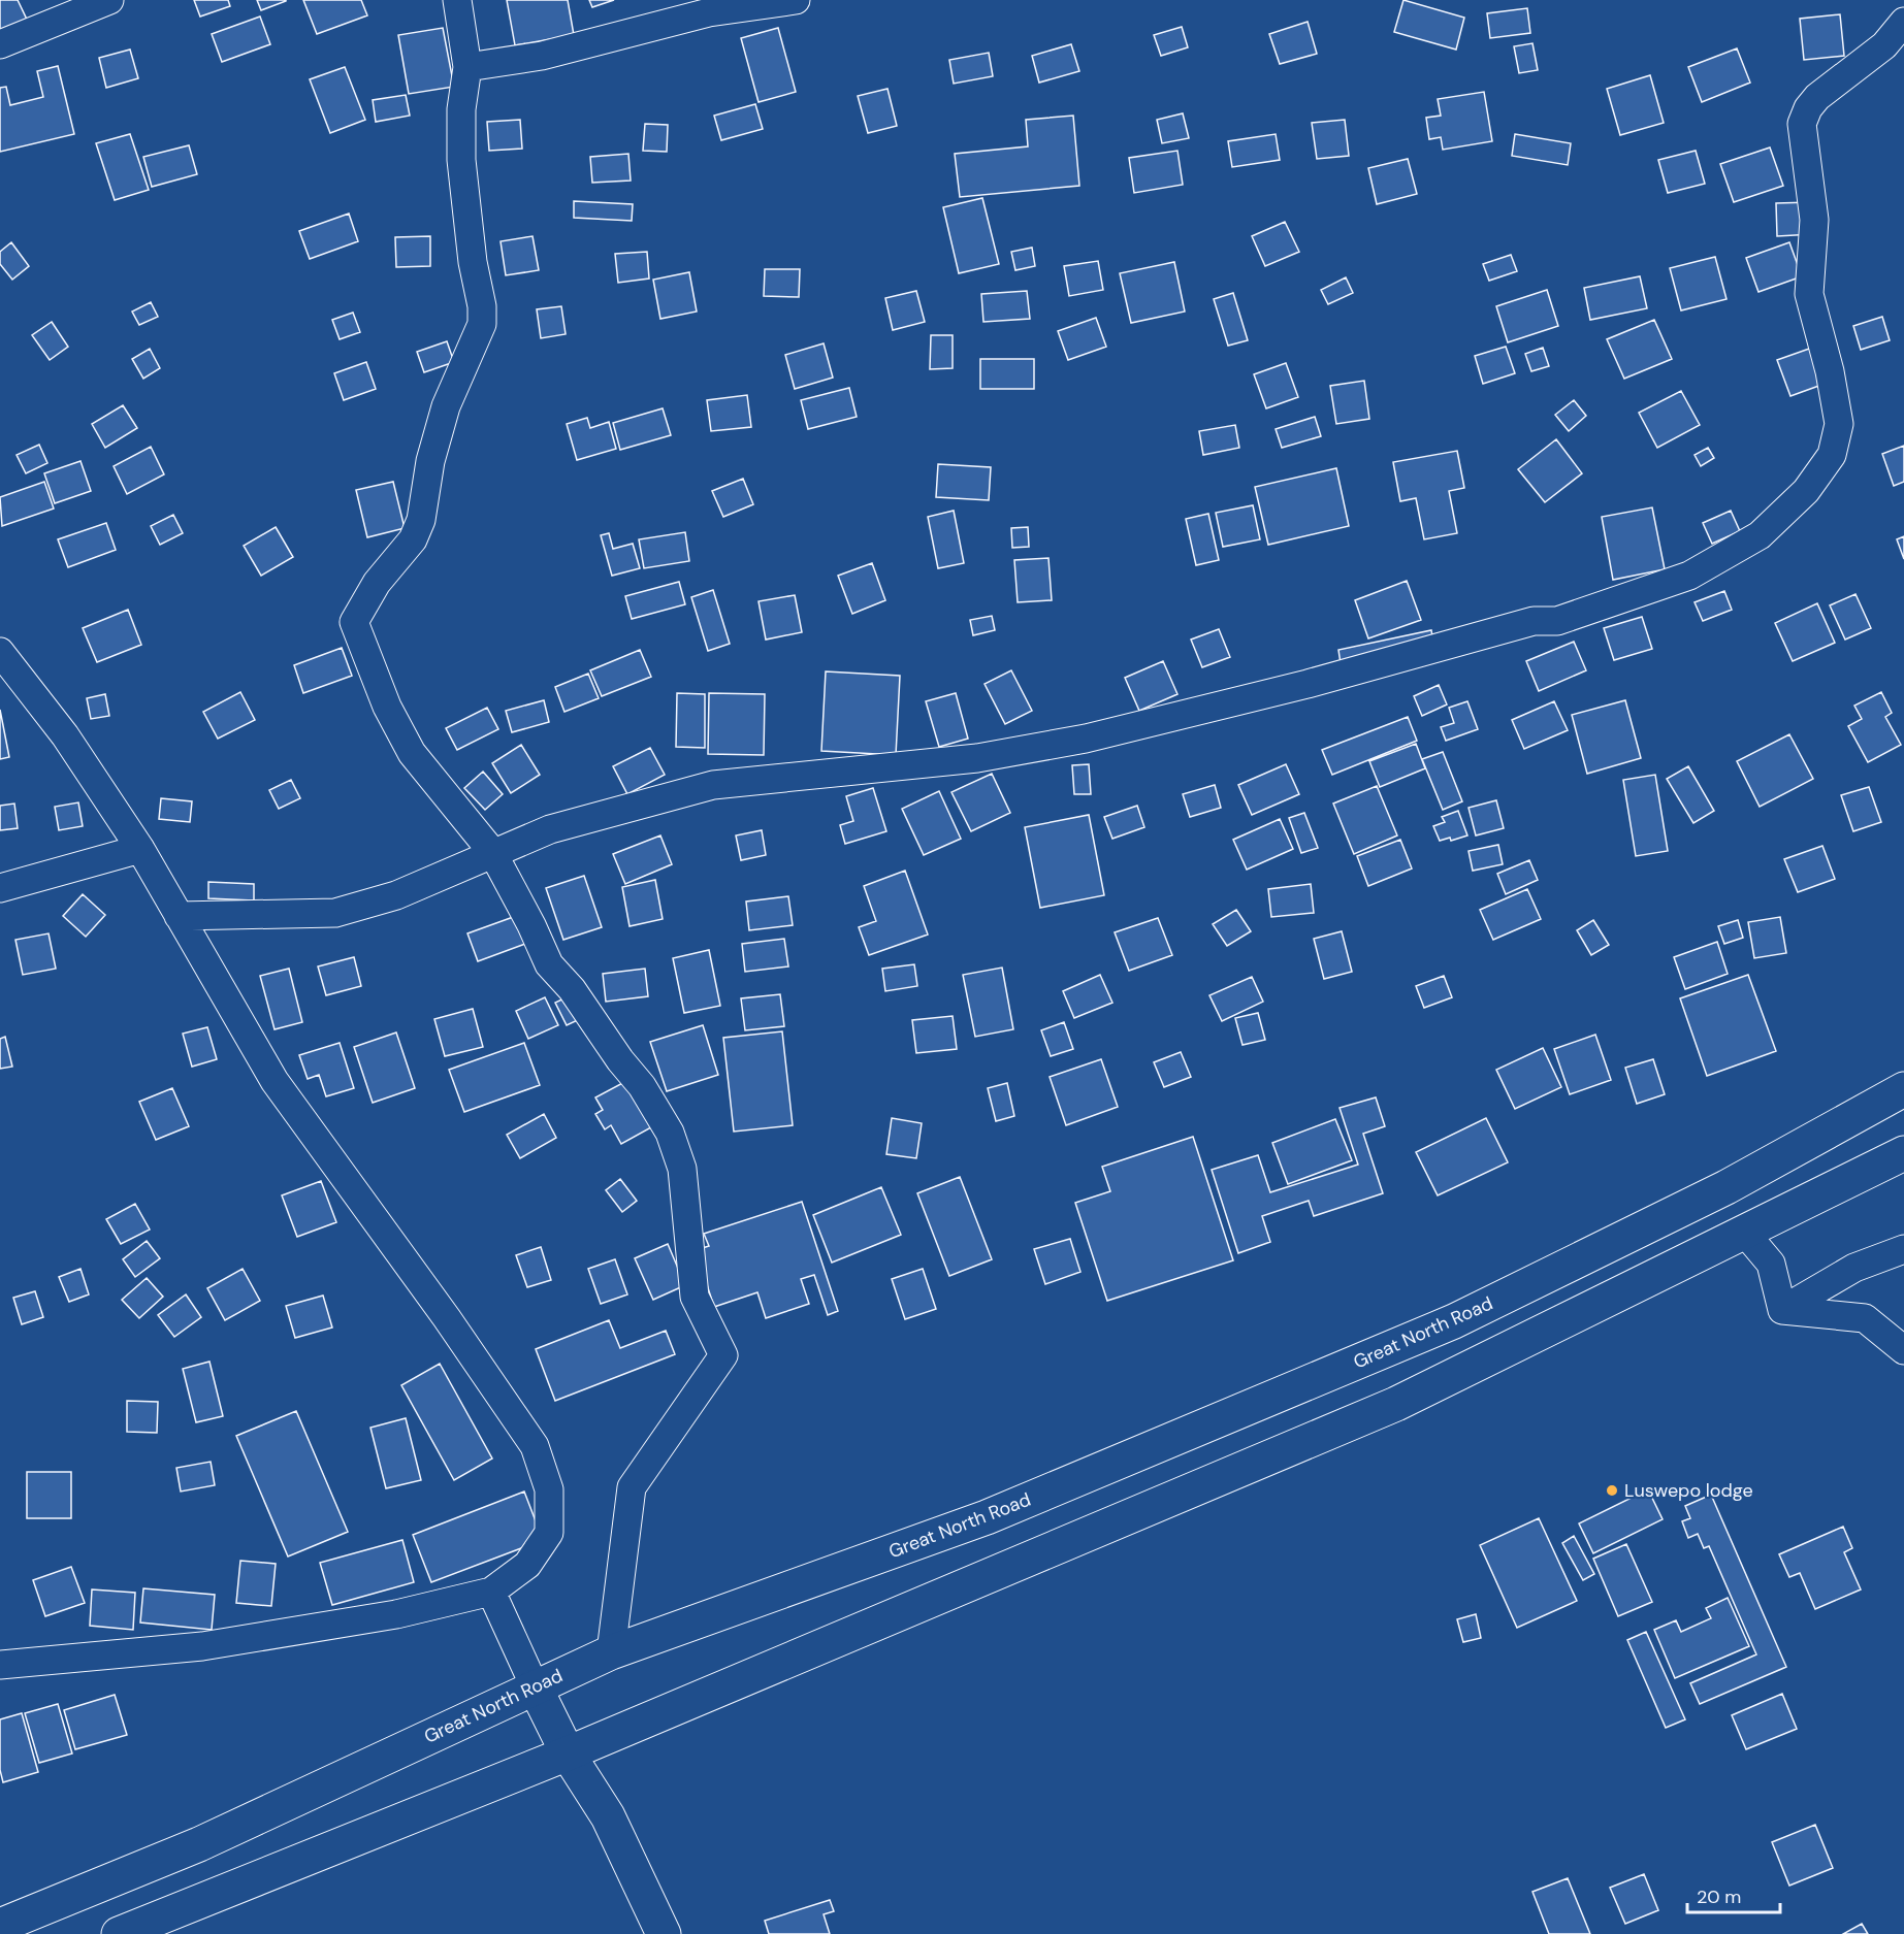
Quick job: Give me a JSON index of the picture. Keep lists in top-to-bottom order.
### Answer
{
  "streets": {
    "main road": ["Great North Road"]
  },
  "places": ["Luswepo lodge"],
  "scale_bar": "20 m"
}
